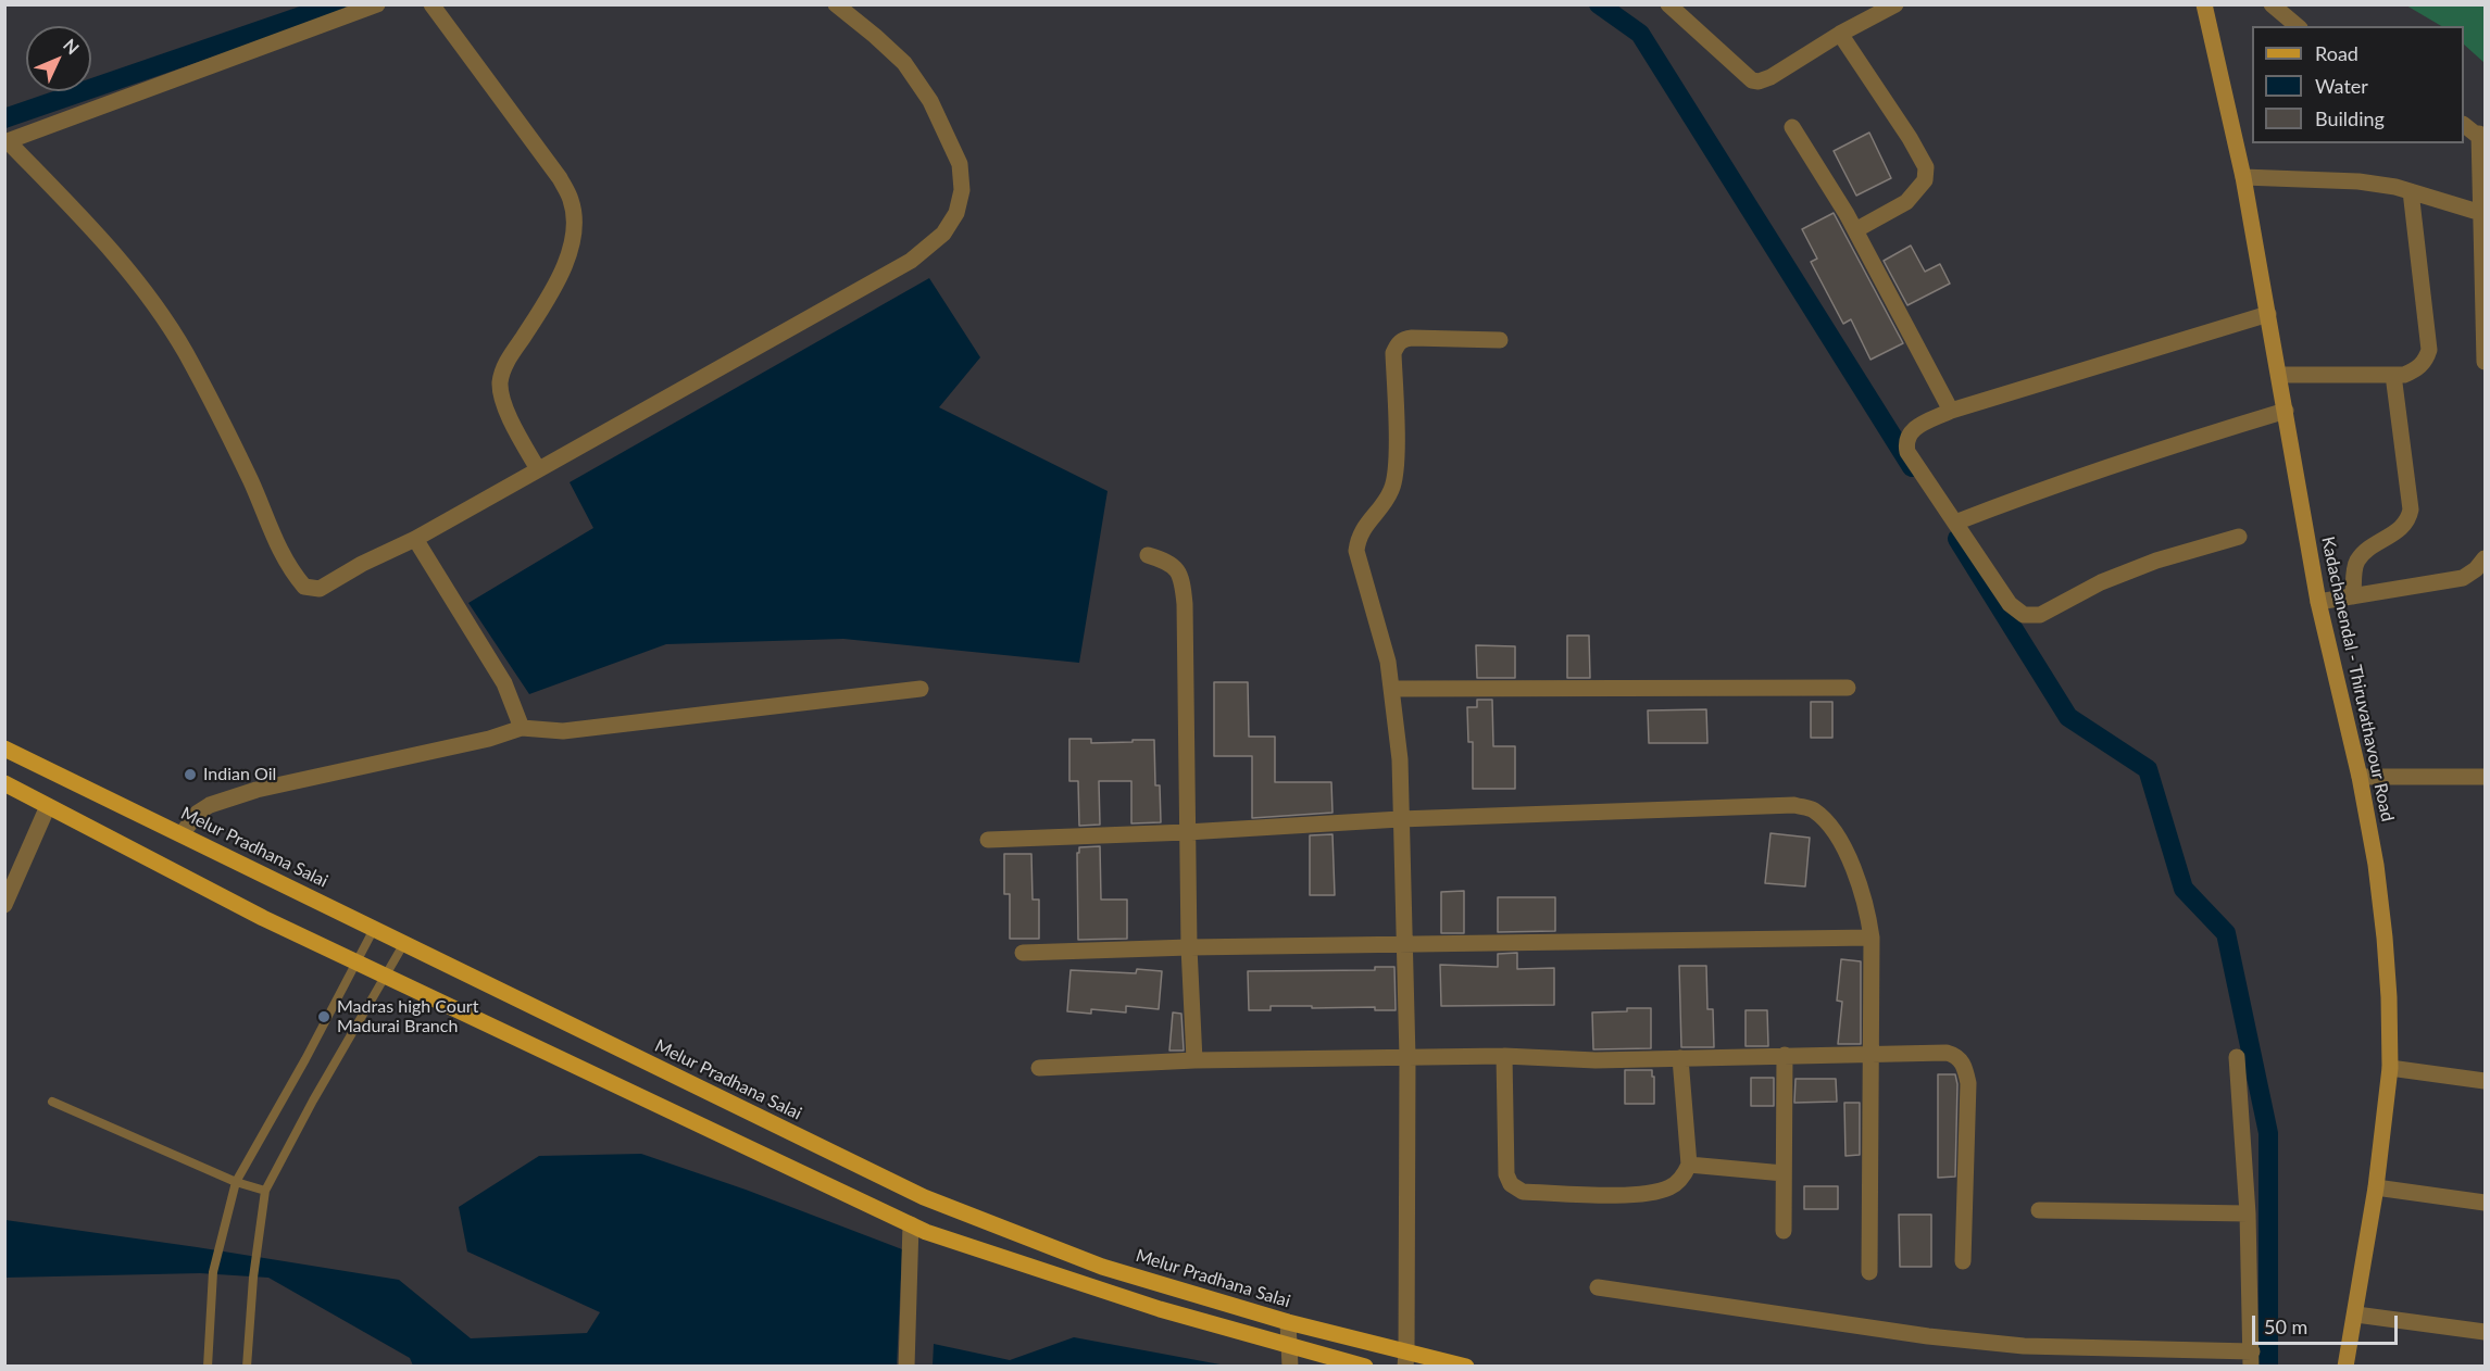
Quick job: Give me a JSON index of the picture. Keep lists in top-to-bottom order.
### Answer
{
  "streets": {
    "main road": ["Kadachanendal - Thiruvathavour Road", "Melur Pradhana Salai"]
  },
  "places": ["Indian Oil", "Madras high Court Madurai Branch"],
  "legend": ["Road", "Water", "Building"],
  "scale_bar": "50 m",
  "north": "top right"
}
